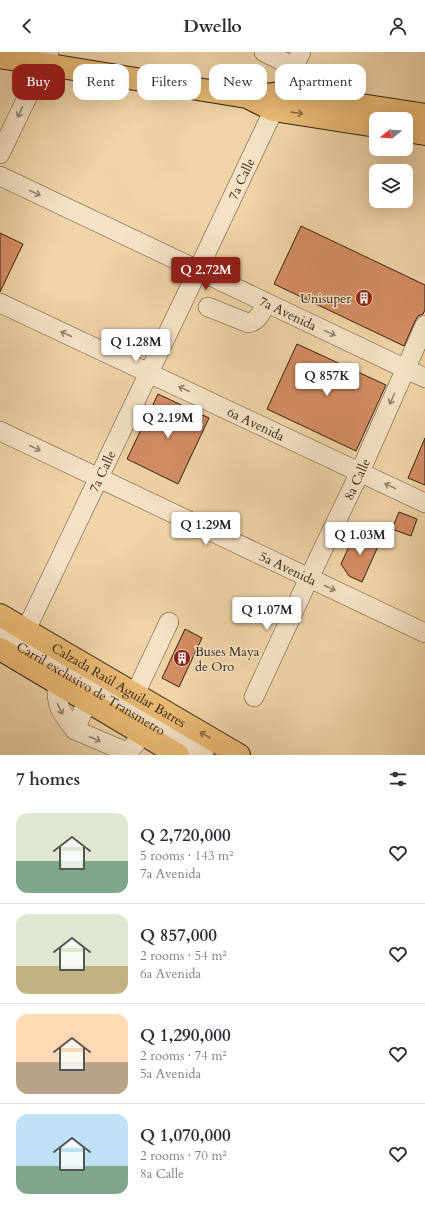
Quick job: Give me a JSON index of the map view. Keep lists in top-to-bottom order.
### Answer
{
  "streets": {
    "main road": ["Calzada Raúl Aguilar Batres"],
    "street": [
      "7a Calle",
      "7a Avenida",
      "6a Avenida",
      "8a Calle",
      "5a Avenida",
      "Carril exclusivo de Transmetro"
    ]
  },
  "crossings": [
    ["7a Calle", "7a Avenida"],
    ["7a Calle", "6a Avenida"],
    ["7a Calle", "5a Avenida"],
    ["7a Calle", "Calzada Raúl Aguilar Batres"],
    ["7a Avenida", "8a Calle"],
    ["6a Avenida", "8a Calle"],
    ["8a Calle", "5a Avenida"]
  ],
  "one_way": ["7a Avenida", "6a Avenida", "5a Avenida"],
  "places": {
    "building": ["Unisuper", "Buses Maya de Oro"]
  },
  "north": "left",
  "page": {
    "header": "Dwello",
    "chip": [
      "Buy",
      "Rent",
      "Filters",
      "New",
      "Apartment"
    ],
    "price": [
      "Q 2.72M",
      "Q 1.28M",
      "Q 857K",
      "Q 2.19M",
      "Q 1.29M",
      "Q 1.03M",
      "Q 1.07M"
    ],
    "heading": "7 homes",
    "list": [
      {
        "name": "Q 2,720,000",
        "note": "5 rooms · 143 m² · 7a Avenida"
      },
      {
        "name": "Q 857,000",
        "note": "2 rooms · 54 m² · 6a Avenida"
      },
      {
        "name": "Q 1,290,000",
        "note": "2 rooms · 74 m² · 5a Avenida"
      },
      {
        "name": "Q 1,070,000",
        "note": "2 rooms · 70 m² · 8a Calle"
      }
    ]
  }
}
